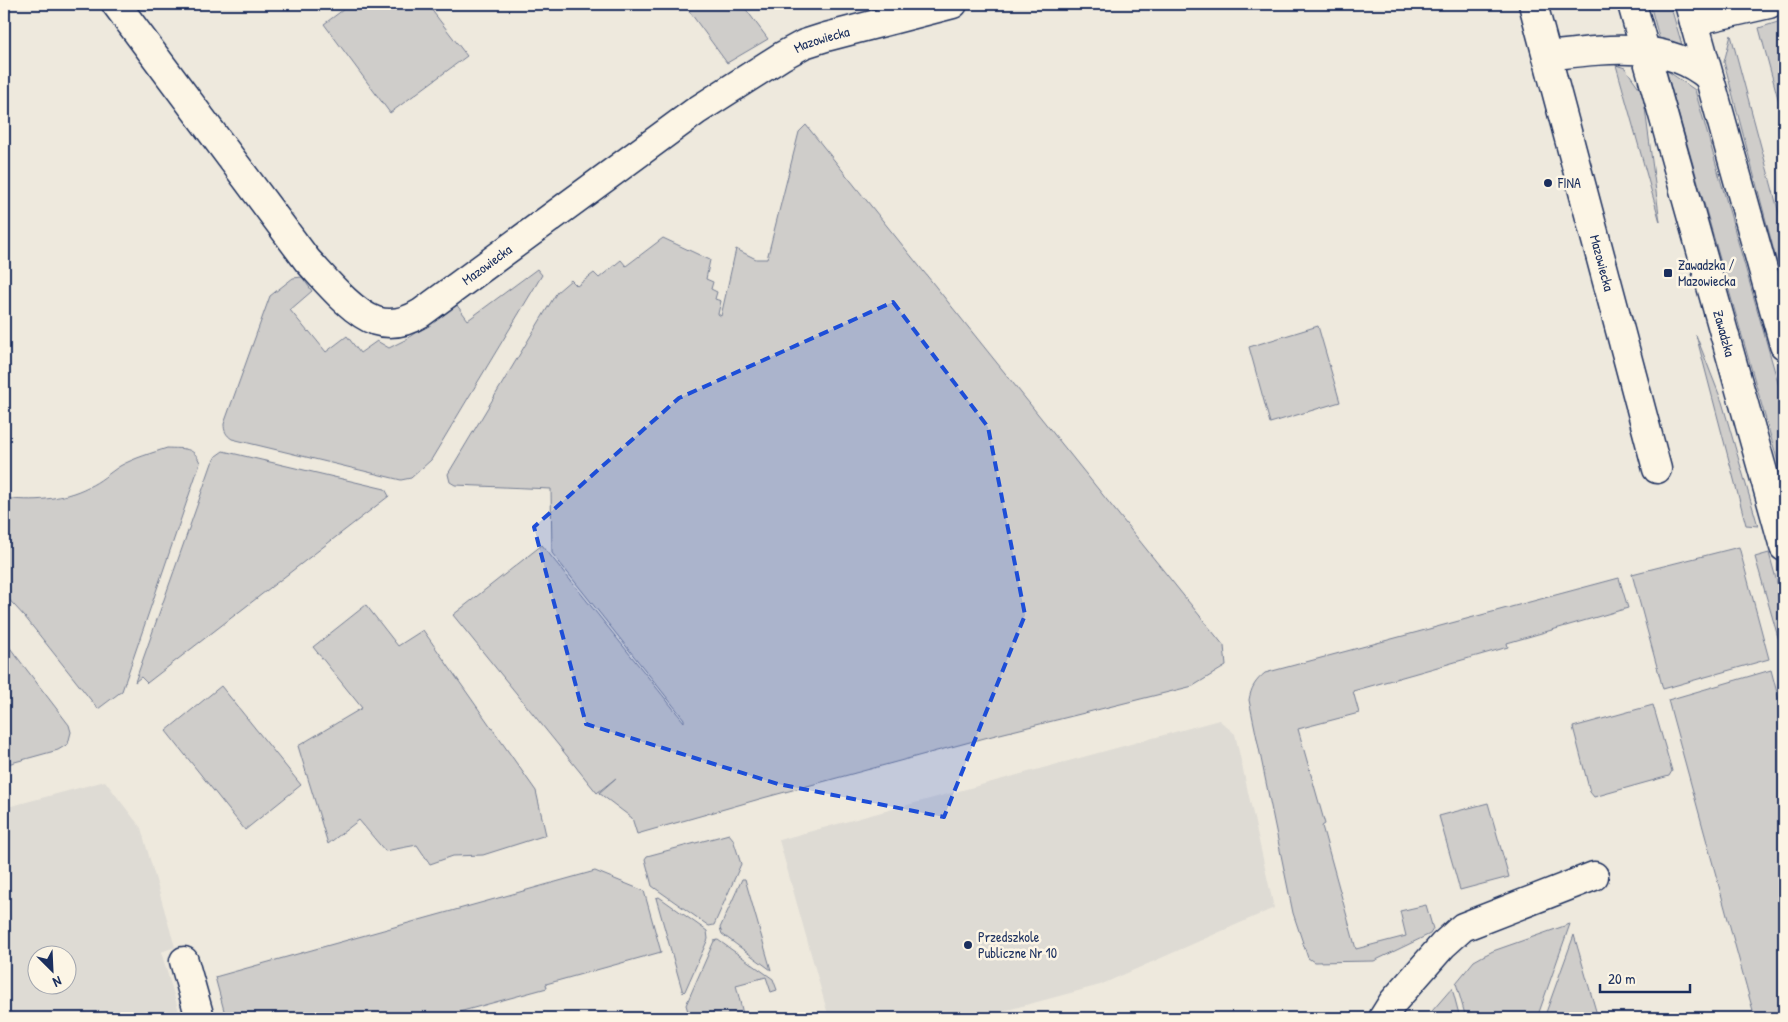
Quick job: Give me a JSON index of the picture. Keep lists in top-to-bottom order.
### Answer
{
  "streets": {
    "street": ["Mazowiecka", "Zawadzka"]
  },
  "places": {
    "other": ["FINA", "Przedszkole Publiczne Nr 10"],
    "transit": ["Zawadzka / Mazowiecka"]
  },
  "scale_bar": "20 m",
  "north": "bottom right"
}
